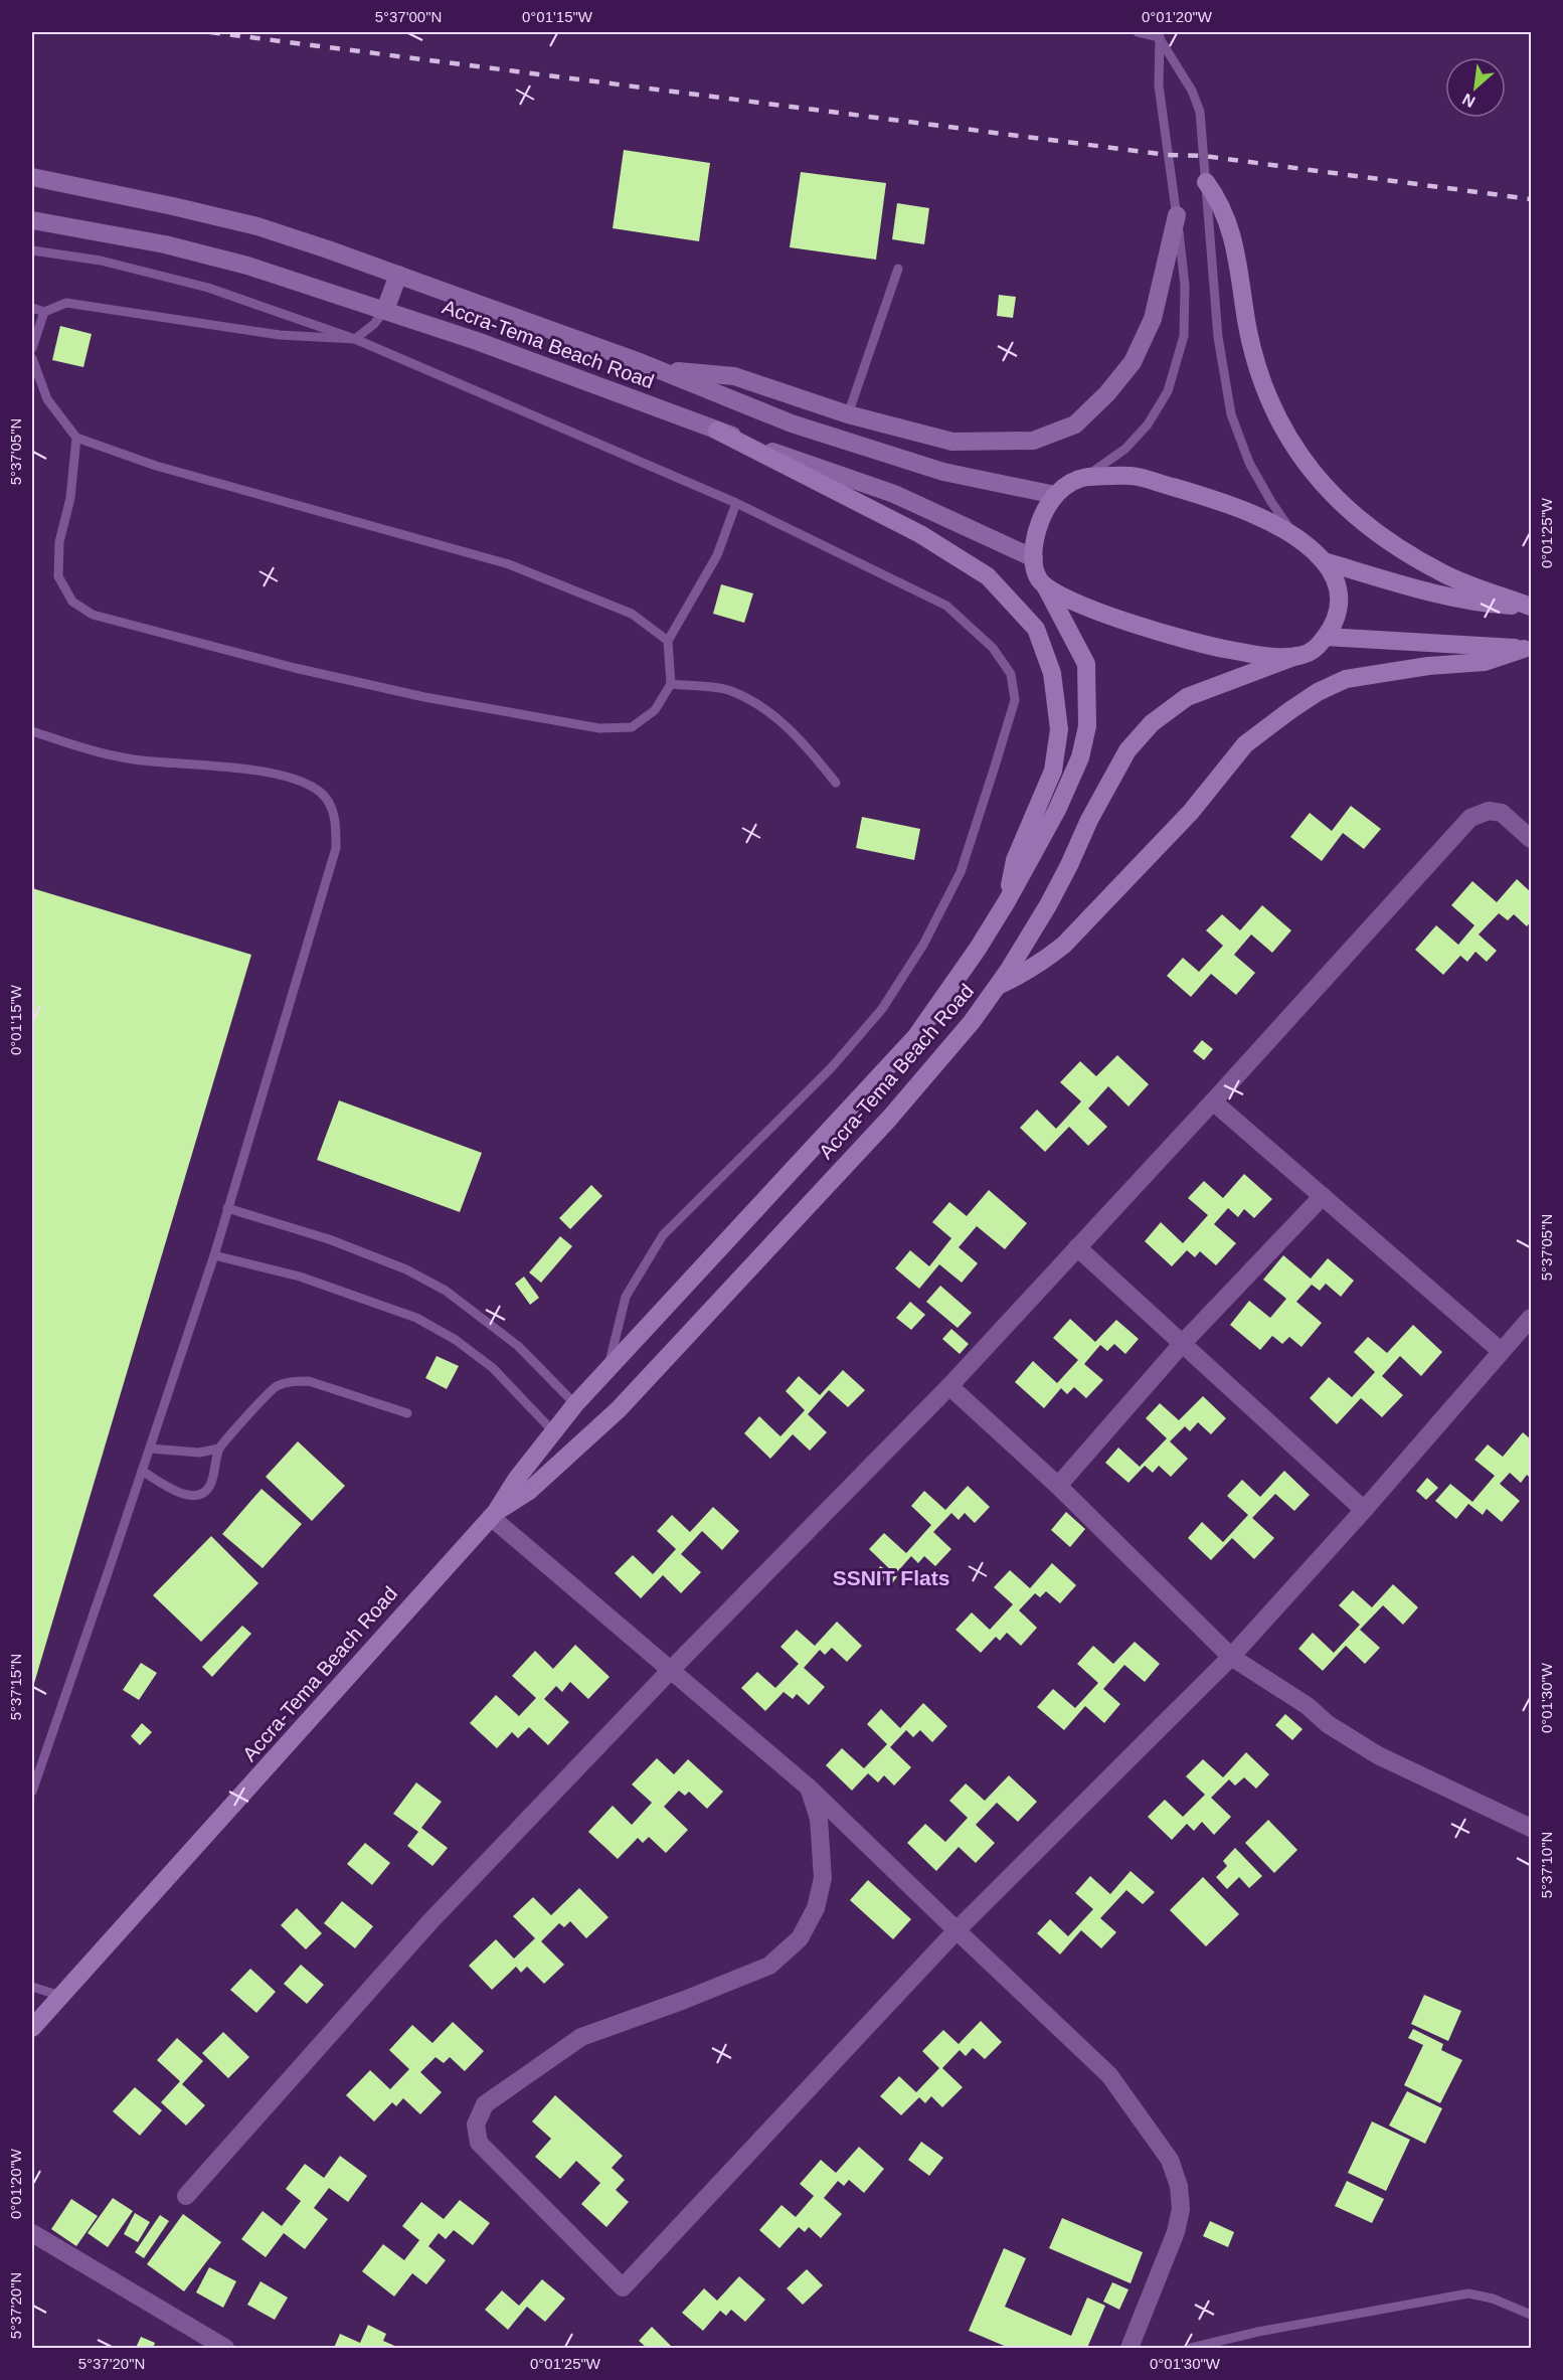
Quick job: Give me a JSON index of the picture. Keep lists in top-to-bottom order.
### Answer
{
  "streets": {
    "main road": ["Accra-Tema Beach Road"]
  },
  "districts": ["SSNIT Flats"],
  "north": "bottom left",
  "coordinates": [
    "5°37'00\"N",
    "0°01'15\"W",
    "0°01'20\"W",
    "5°37'05\"N",
    "0°01'25\"W",
    "5°37'15\"N",
    "0°01'30\"W",
    "5°37'10\"N",
    "5°37'20\"N"
  ]
}
